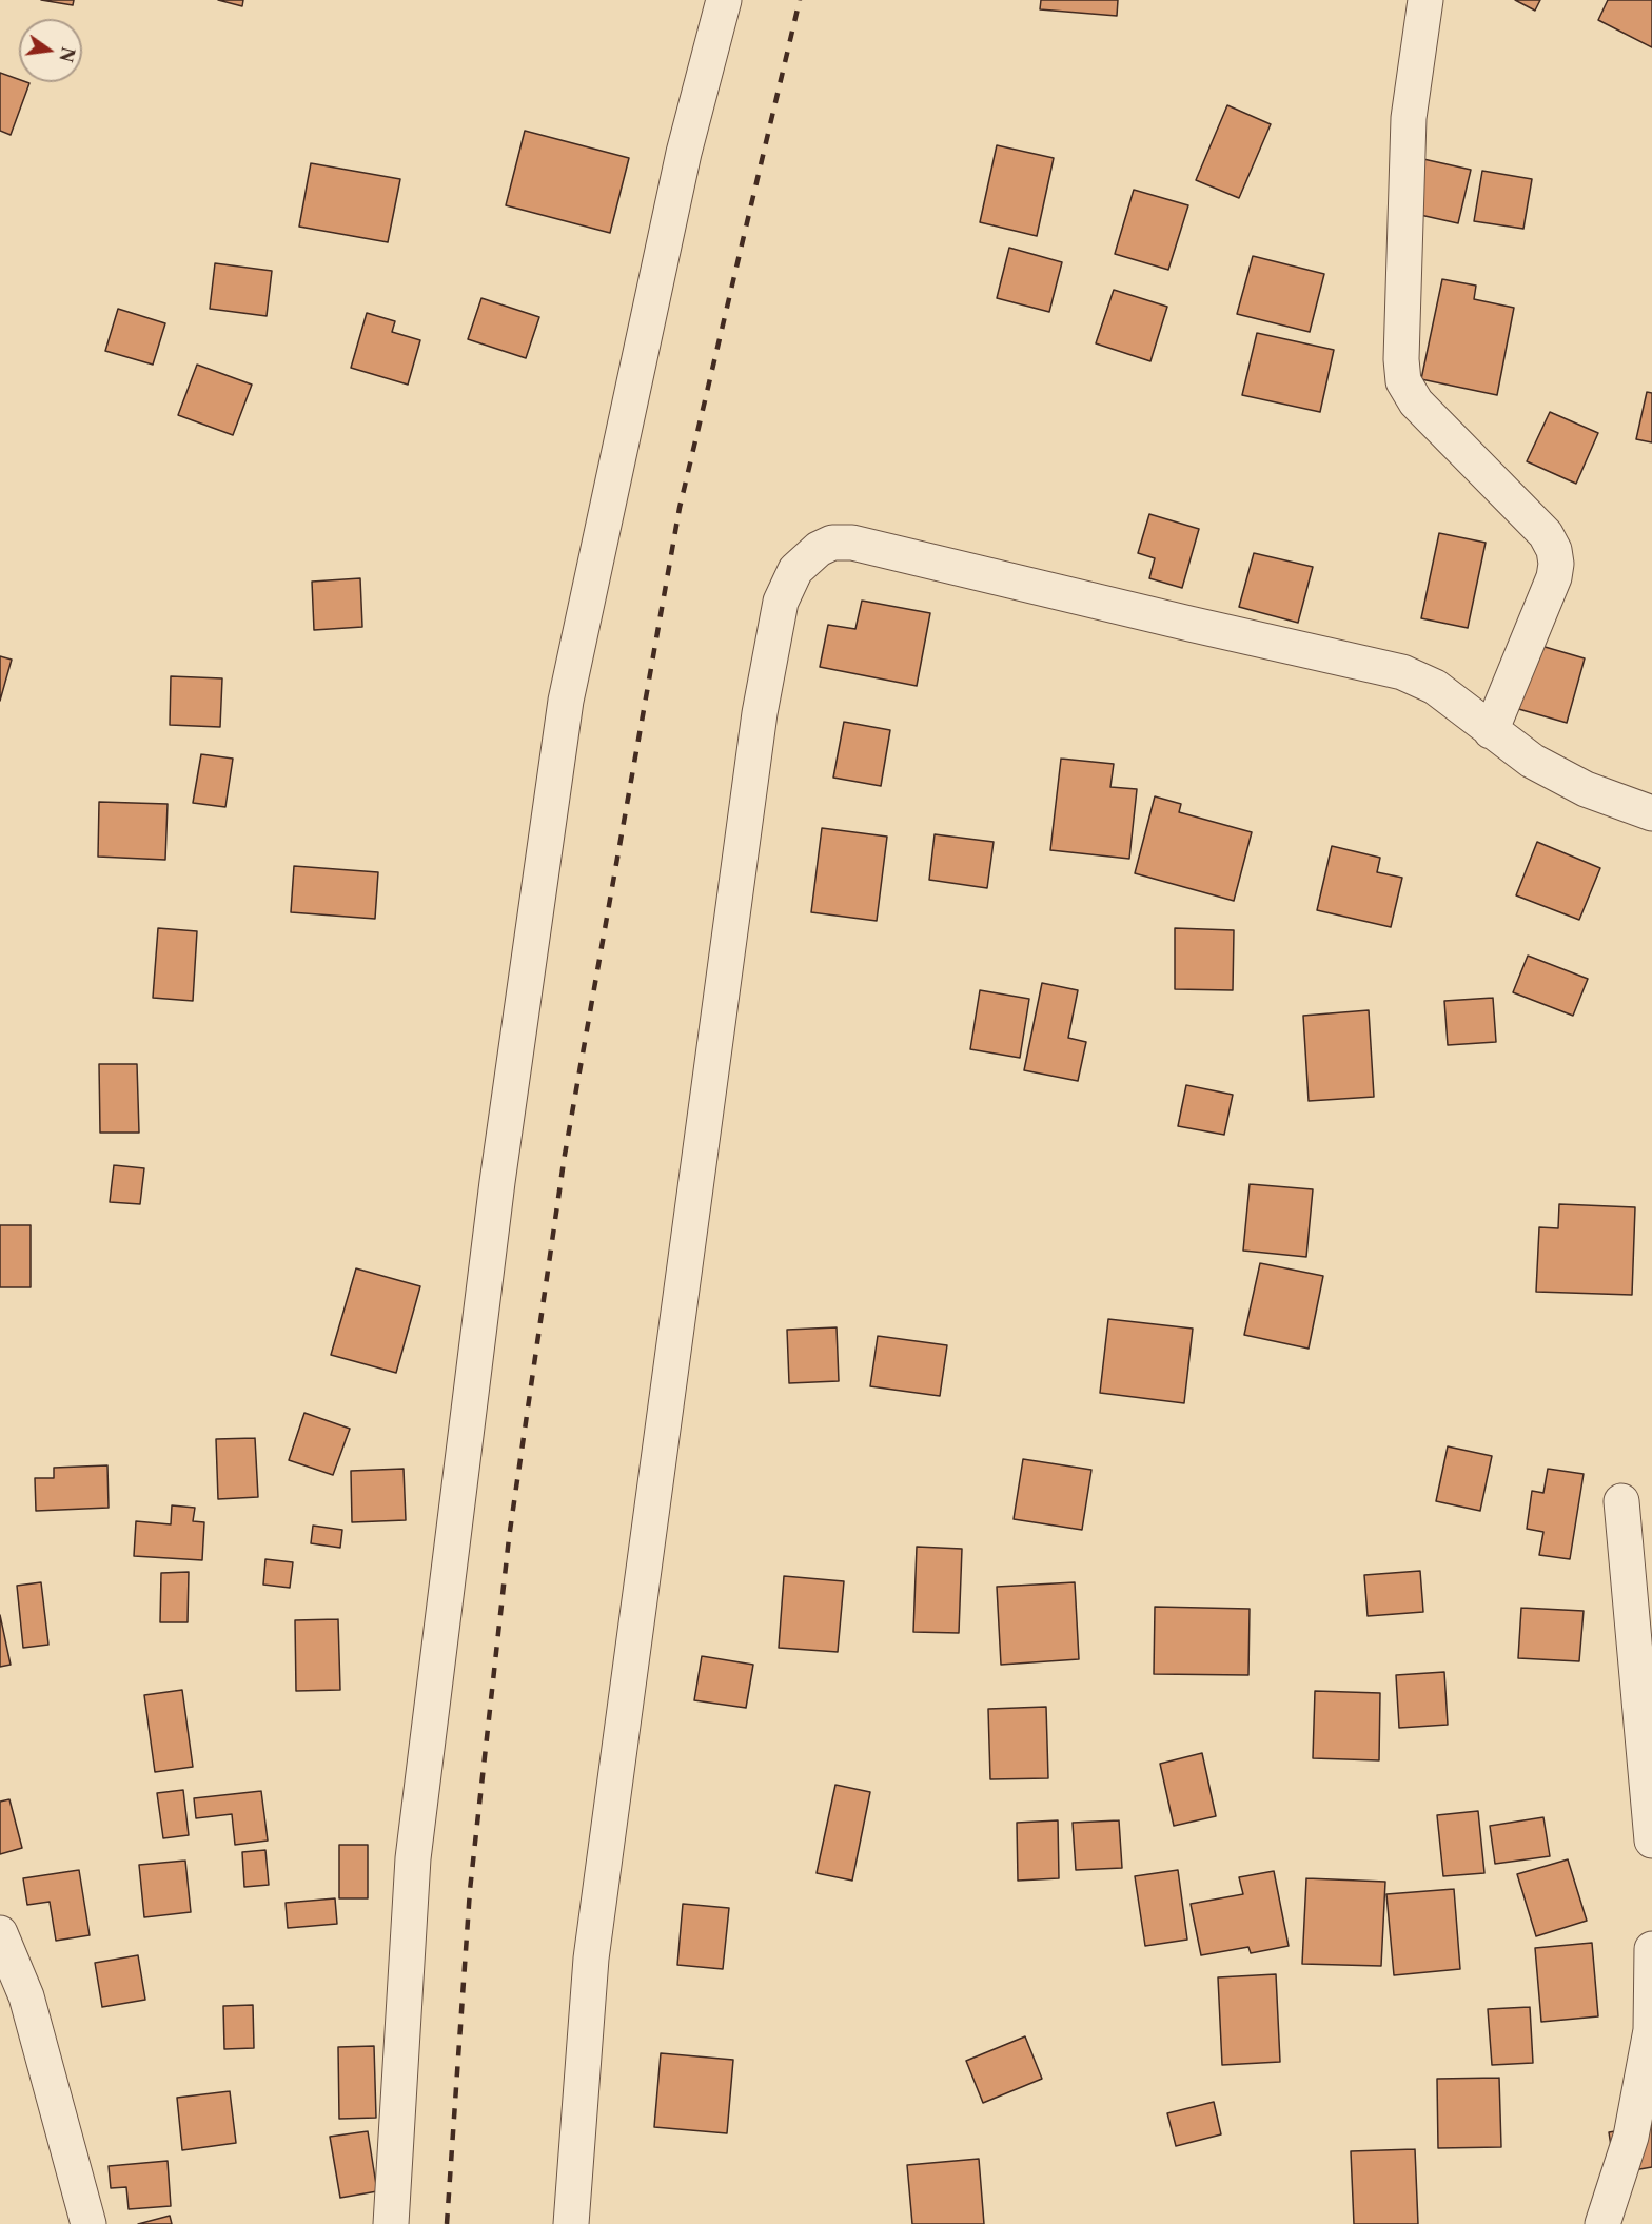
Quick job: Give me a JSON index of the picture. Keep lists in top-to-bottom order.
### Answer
{
  "north": "right"
}
